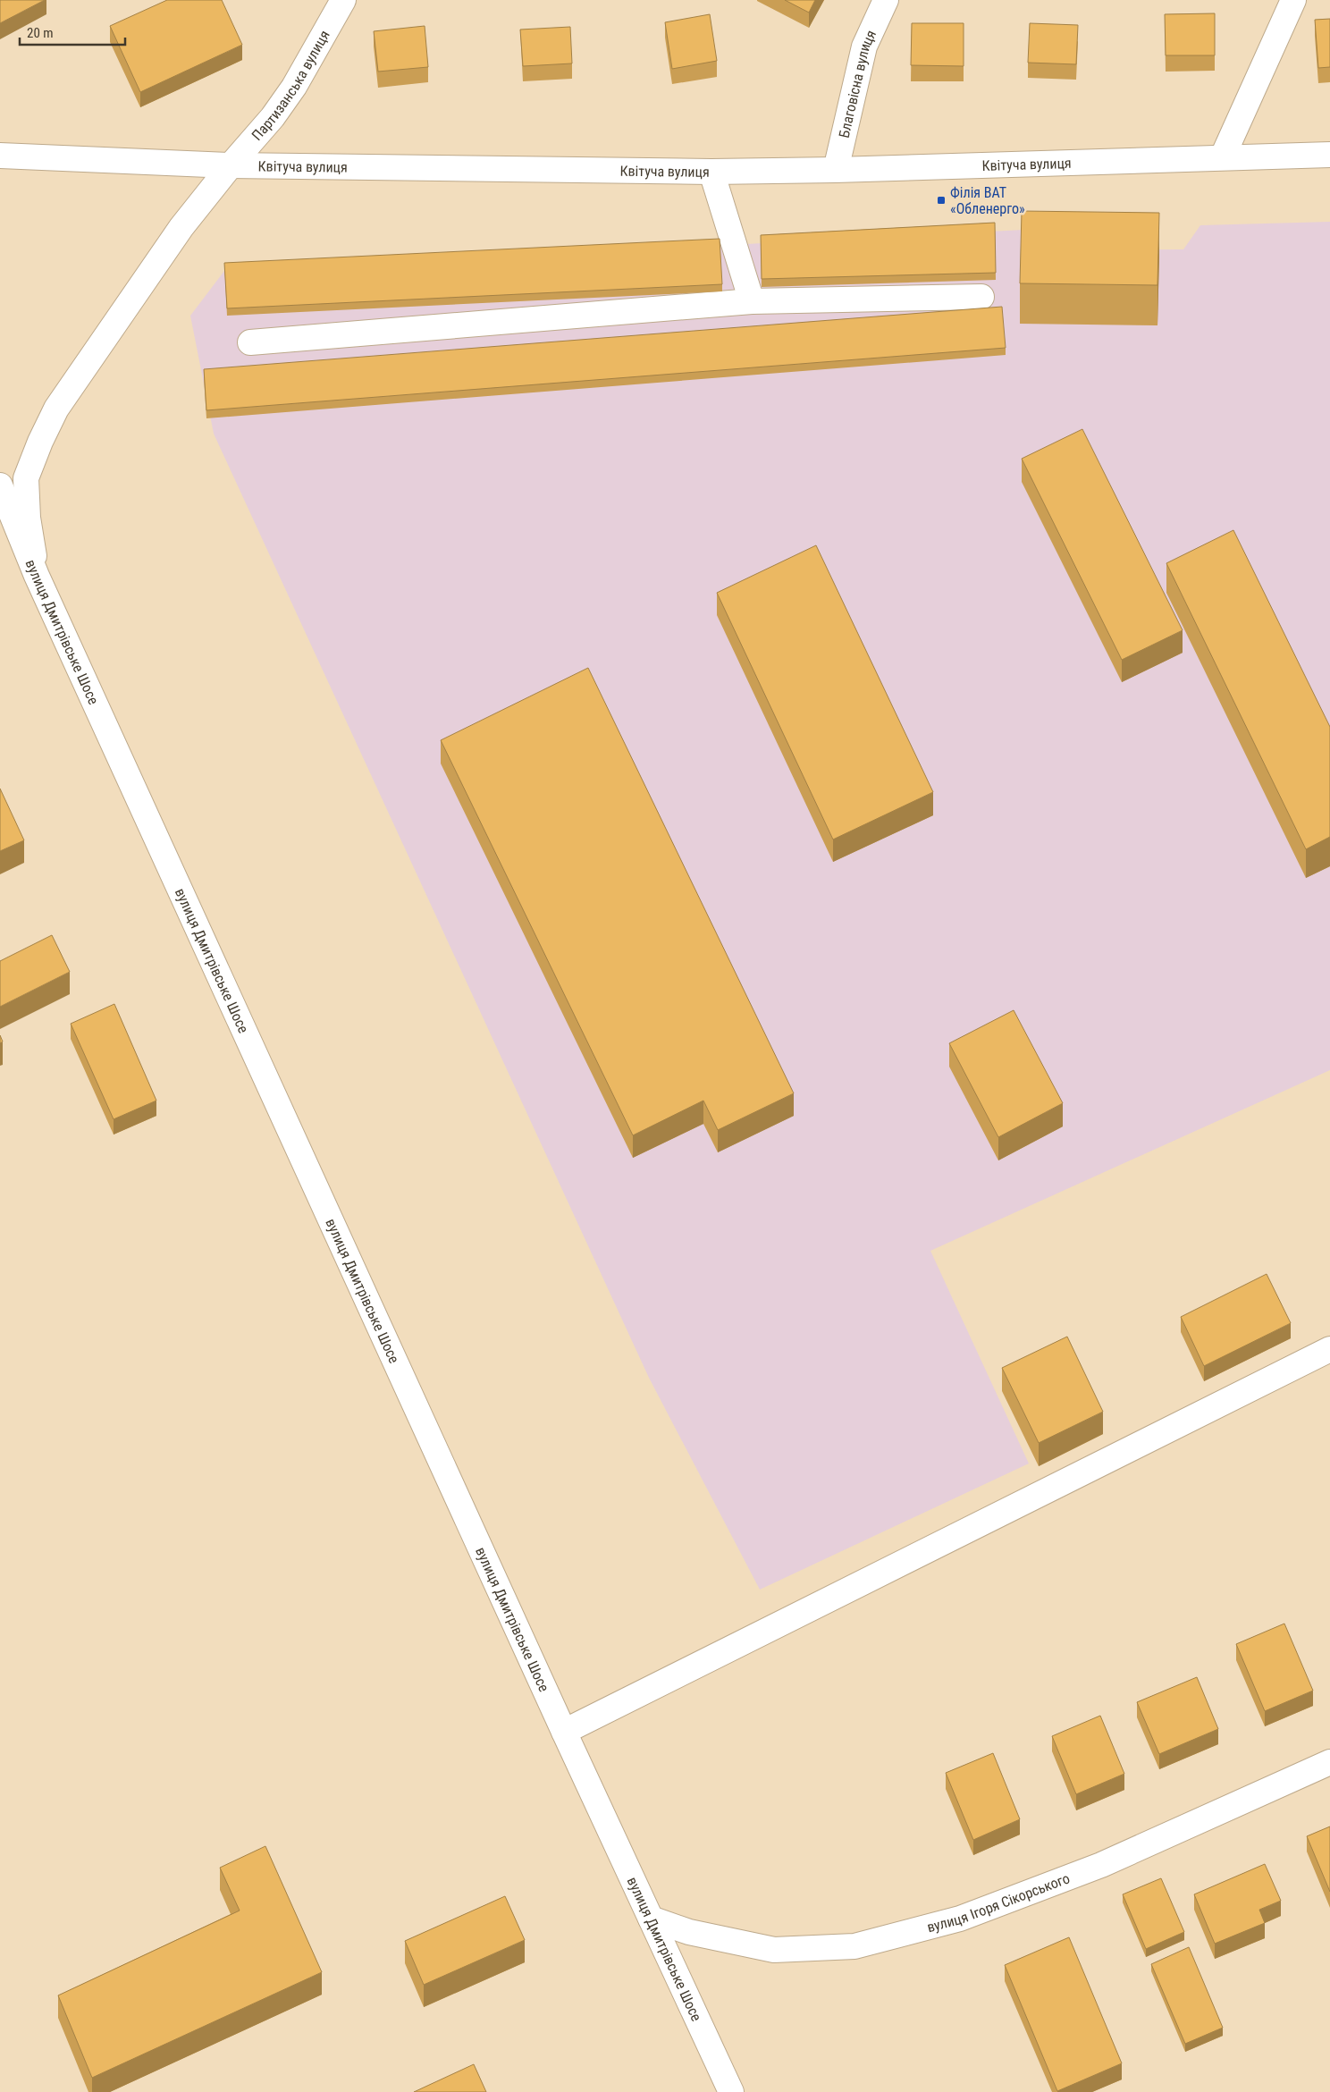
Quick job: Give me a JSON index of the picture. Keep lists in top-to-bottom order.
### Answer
{
  "streets": {
    "street": [
      "Благовісна вулиця",
      "Партизанська вулиця",
      "Квітуча вулиця",
      "вулиця Дмитрівське Шосе",
      "вулиця Ігоря Сікорського"
    ]
  },
  "crossings": [
    ["Благовісна вулиця", "Квітуча вулиця"],
    ["Партизанська вулиця", "Квітуча вулиця"],
    ["Партизанська вулиця", "вулиця Дмитрівське Шосе"],
    ["вулиця Дмитрівське Шосе", "вулиця Ігоря Сікорського"]
  ],
  "places": {
    "transit": ["Філія ВАТ «Обленерго»"]
  },
  "scale_bar": "20 m"
}
